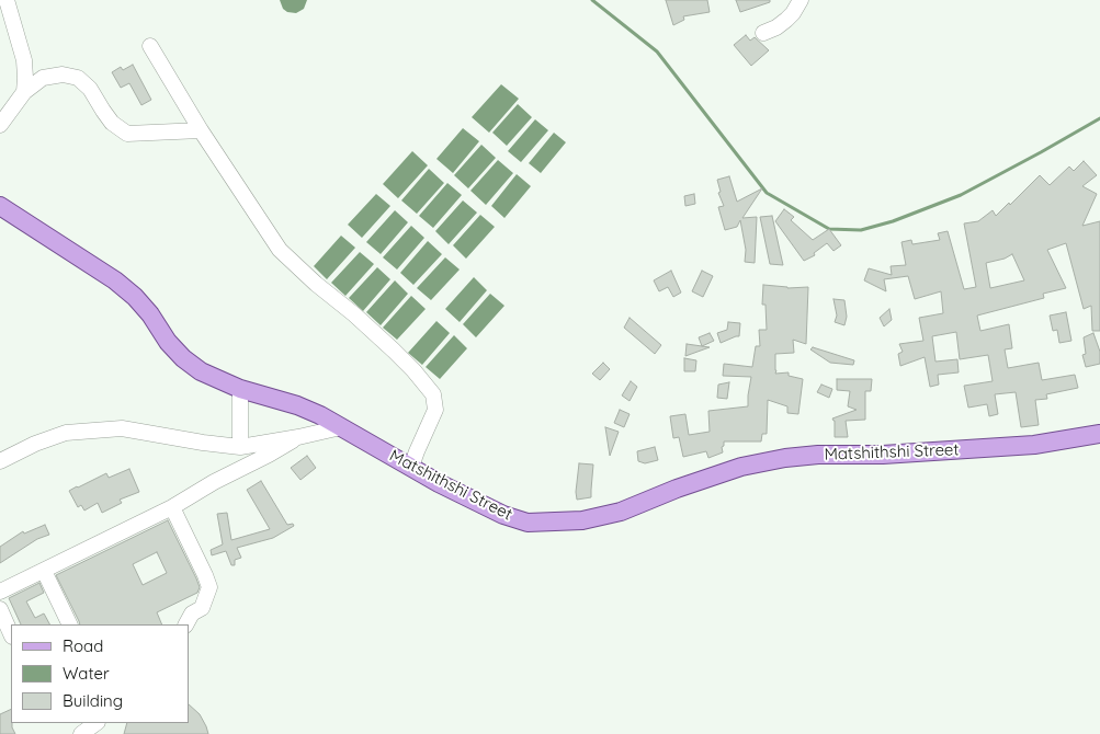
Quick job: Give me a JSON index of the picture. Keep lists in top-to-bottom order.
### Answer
{
  "streets": {
    "main road": ["Matshithshi Street"]
  },
  "legend": ["Road", "Water", "Building"]
}
